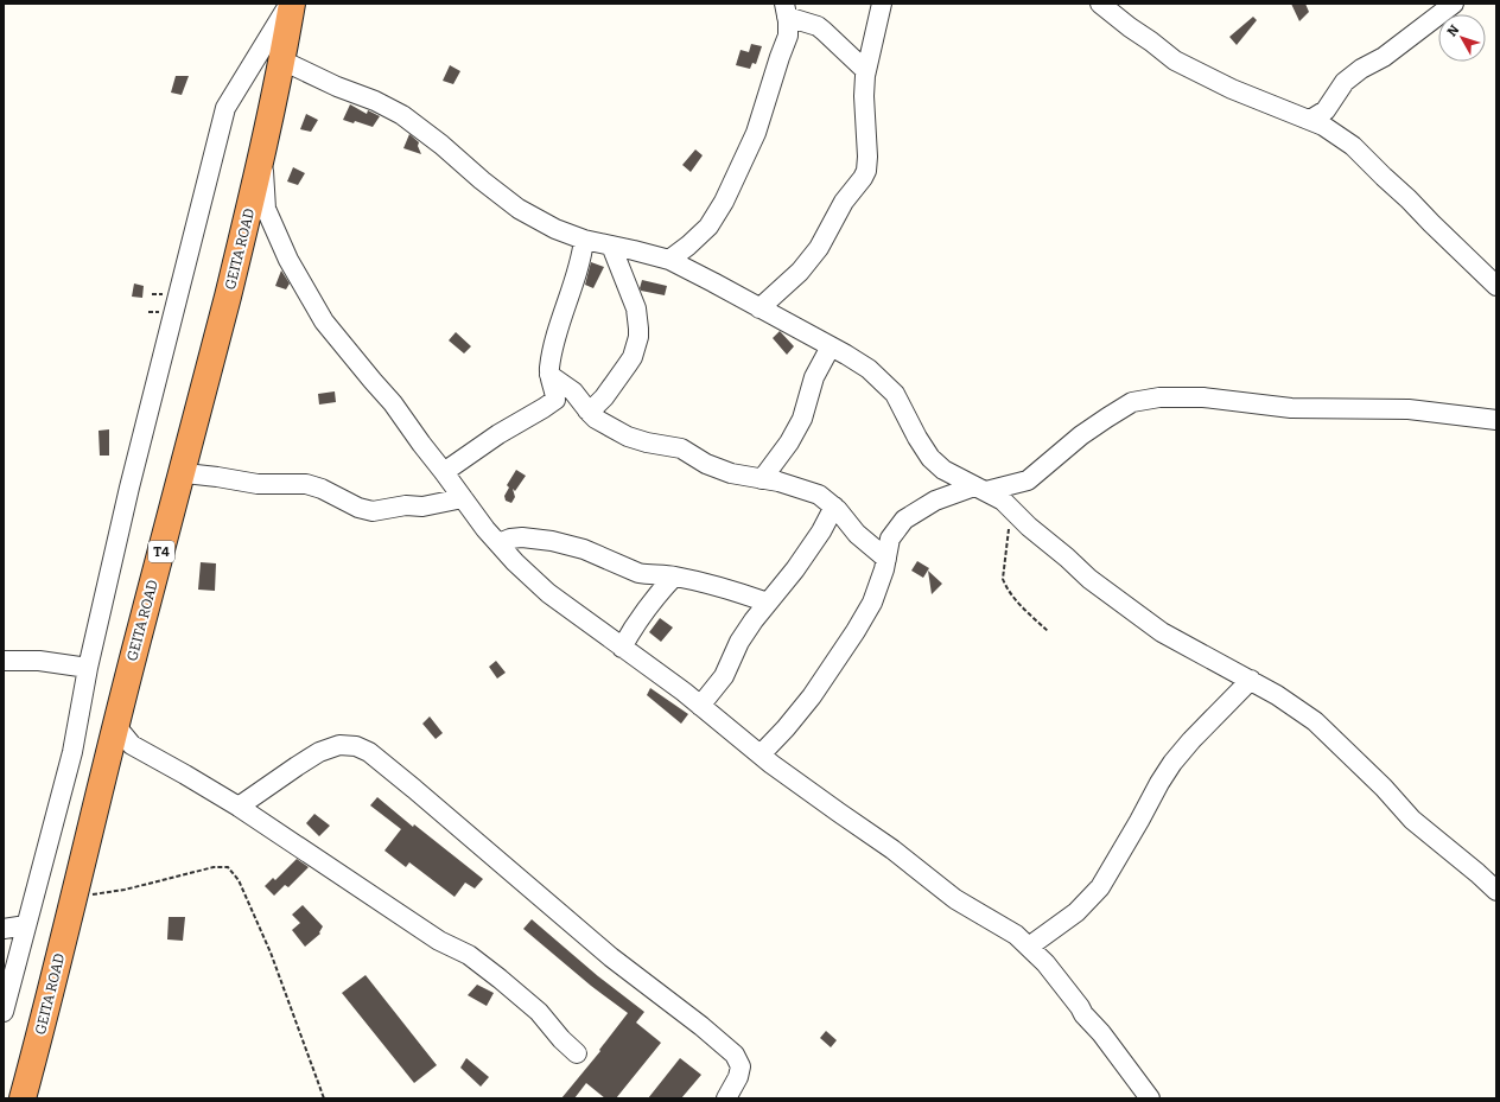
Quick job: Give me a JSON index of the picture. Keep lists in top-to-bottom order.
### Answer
{
  "streets": {
    "highway": ["GEITA ROAD", "T4"]
  },
  "north": "top left"
}
